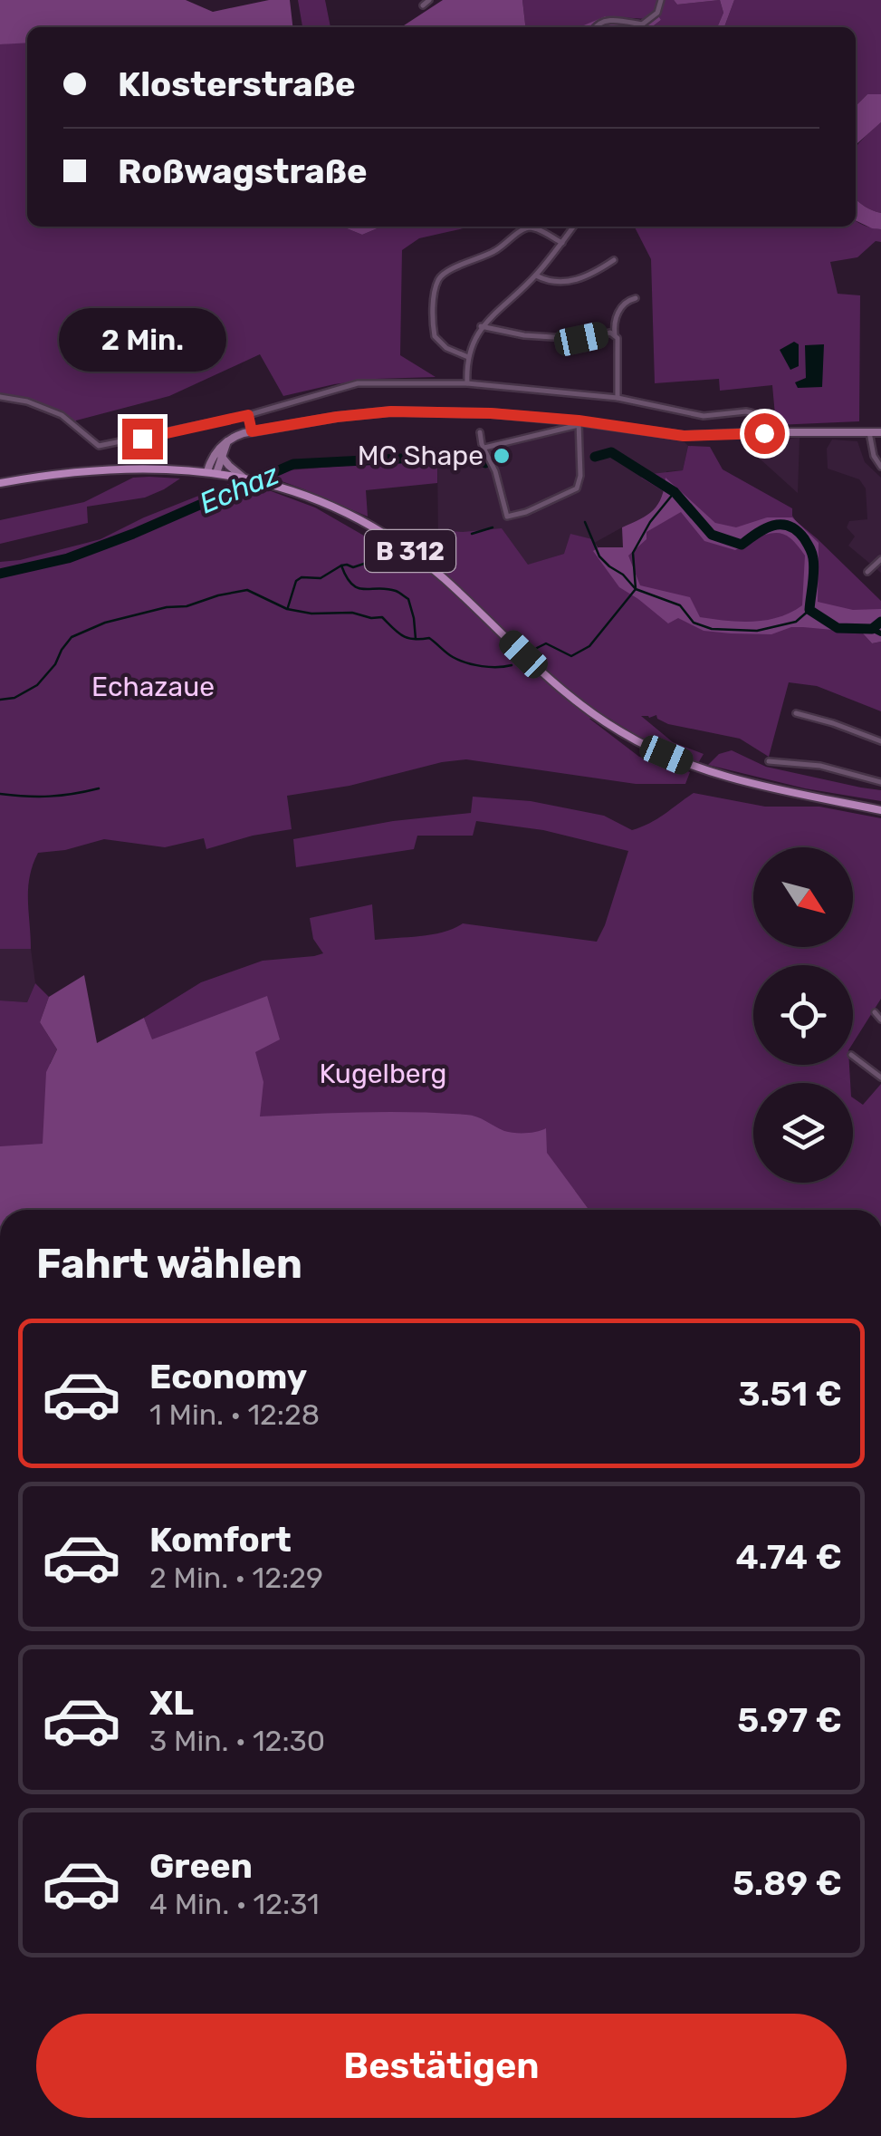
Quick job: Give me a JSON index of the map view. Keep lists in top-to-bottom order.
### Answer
{
  "streets": {
    "main road": ["B 312"]
  },
  "water": ["Echaz"],
  "parks": ["Echazaue", "Kugelberg"],
  "places": ["MC Shape"],
  "north": "bottom right",
  "page": {
    "banner": ["Klosterstraße", "Roßwagstraße"],
    "bubble": "2 Min.",
    "heading": "Fahrt wählen",
    "list": [
      {
        "name": "Economy",
        "note": "1 Min. · 12:28",
        "value": "3.51 €"
      },
      {
        "name": "Komfort",
        "note": "2 Min. · 12:29",
        "value": "4.74 €"
      },
      {
        "name": "XL",
        "note": "3 Min. · 12:30",
        "value": "5.97 €"
      },
      {
        "name": "Green",
        "note": "4 Min. · 12:31",
        "value": "5.89 €"
      }
    ],
    "buttons": "Bestätigen"
  }
}
